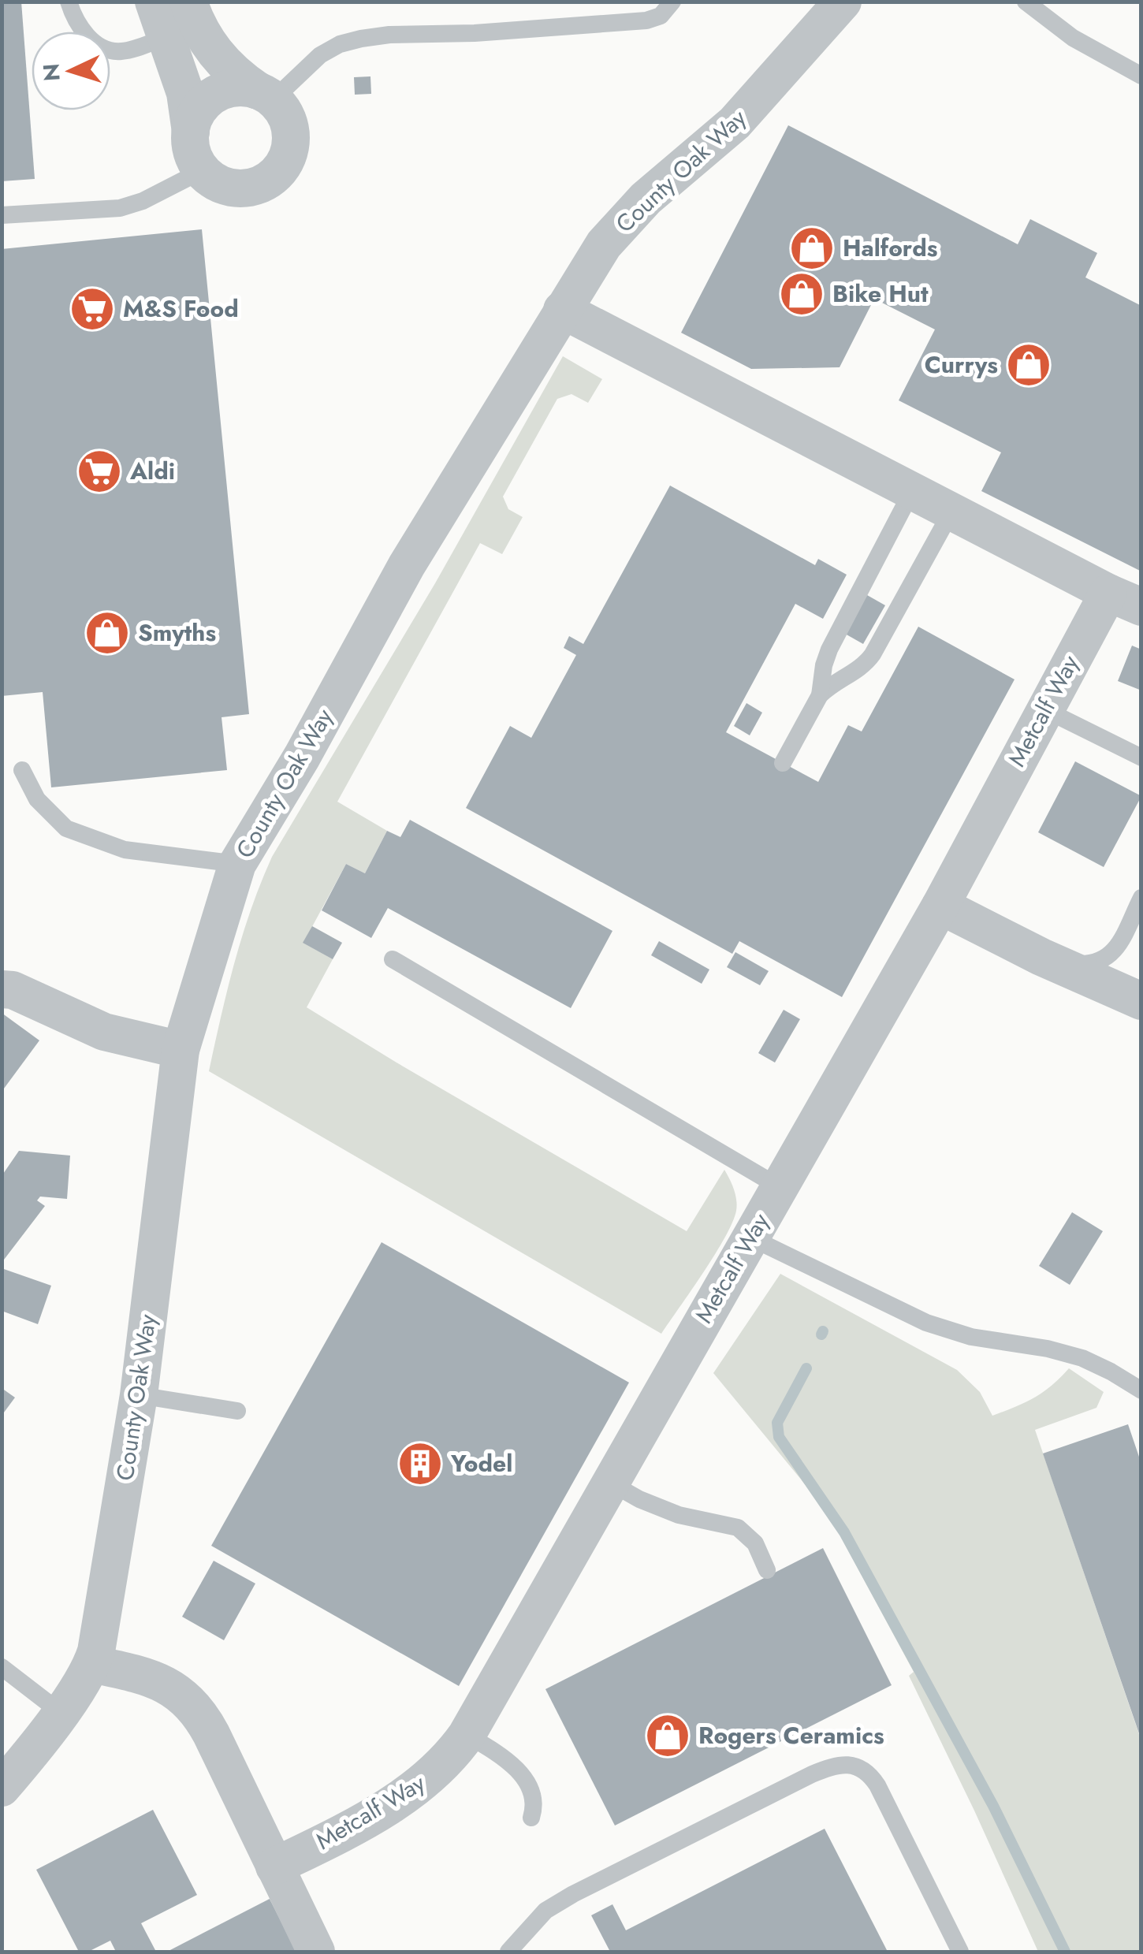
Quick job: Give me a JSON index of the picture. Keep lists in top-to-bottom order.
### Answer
{
  "streets": {
    "street": ["County Oak Way", "Metcalf Way"]
  },
  "crossings": [
    ["County Oak Way", "Metcalf Way"]
  ],
  "places": {
    "shop": [
      "Halfords",
      "Bike Hut",
      "Currys",
      "Smyths",
      "Rogers Ceramics"
    ],
    "supermarket": ["M&S Food", "Aldi"],
    "building": ["Yodel"]
  },
  "north": "left"
}
